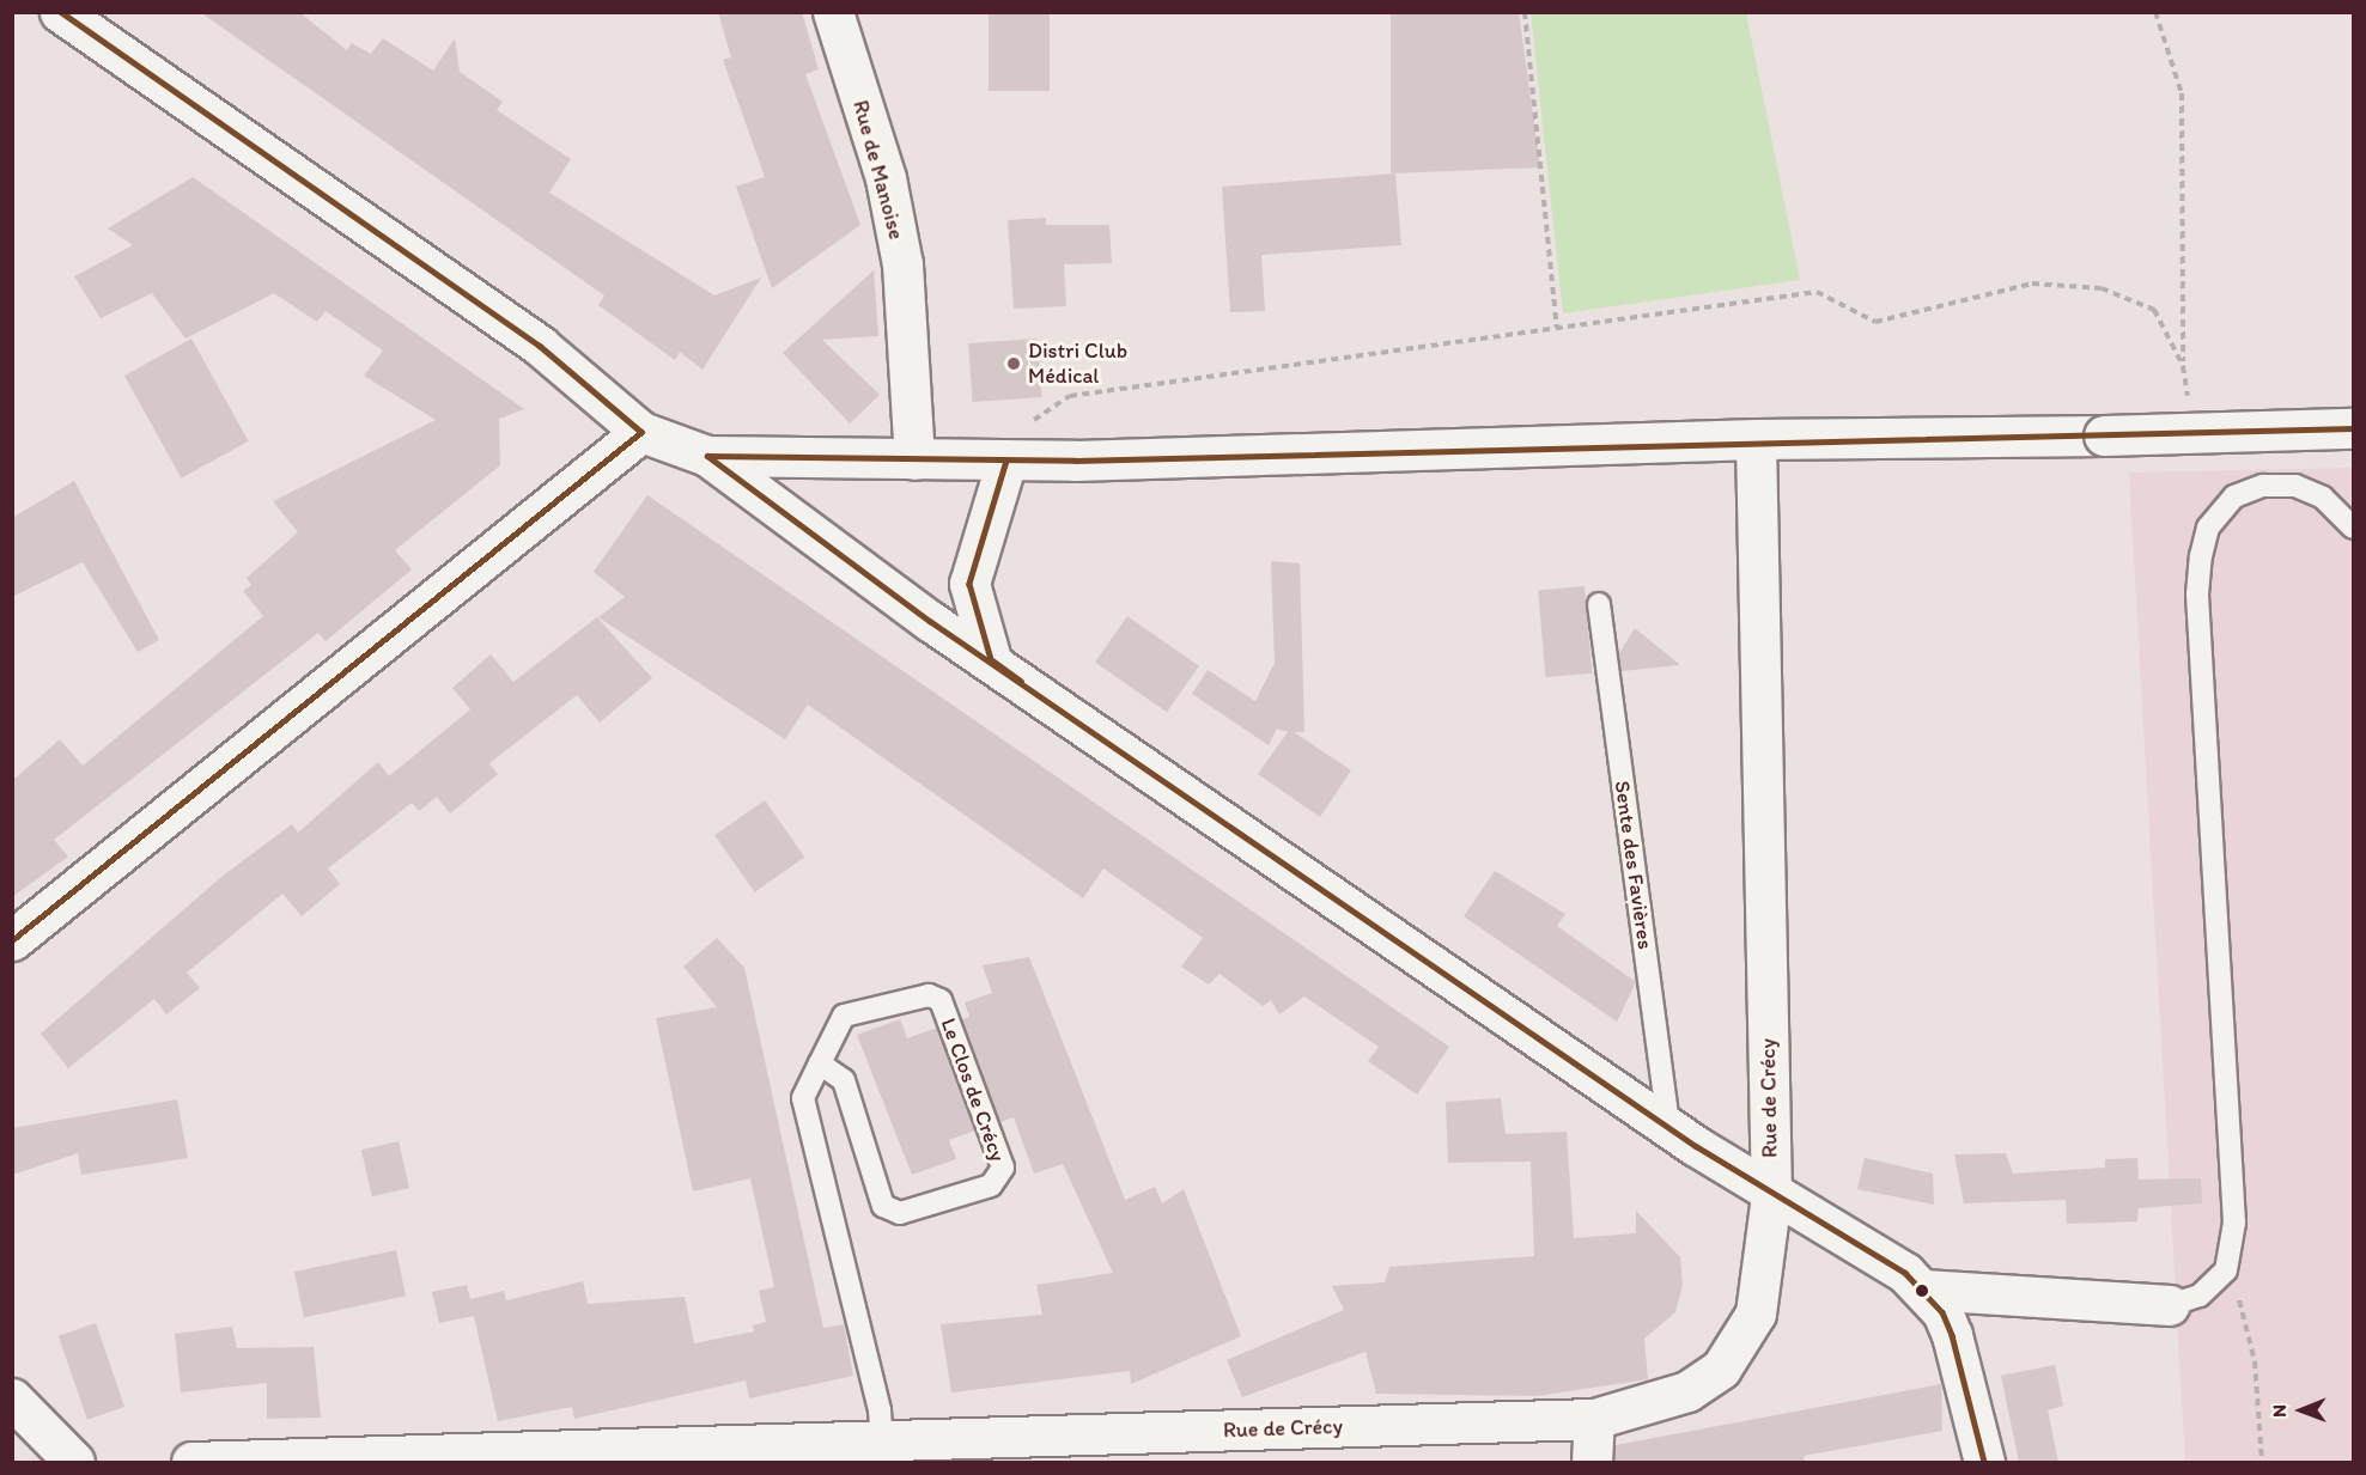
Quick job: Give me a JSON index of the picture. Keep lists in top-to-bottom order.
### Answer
{
  "streets": {
    "street": ["Rue de Manoise", "Rue de Crécy"],
    "lane": ["Sente des Favières", "Le Clos de Crécy"]
  },
  "crossings": [
    ["Le Clos de Crécy", "Rue de Crécy"]
  ],
  "places": ["Distri Club Médical"],
  "north": "left"
}
